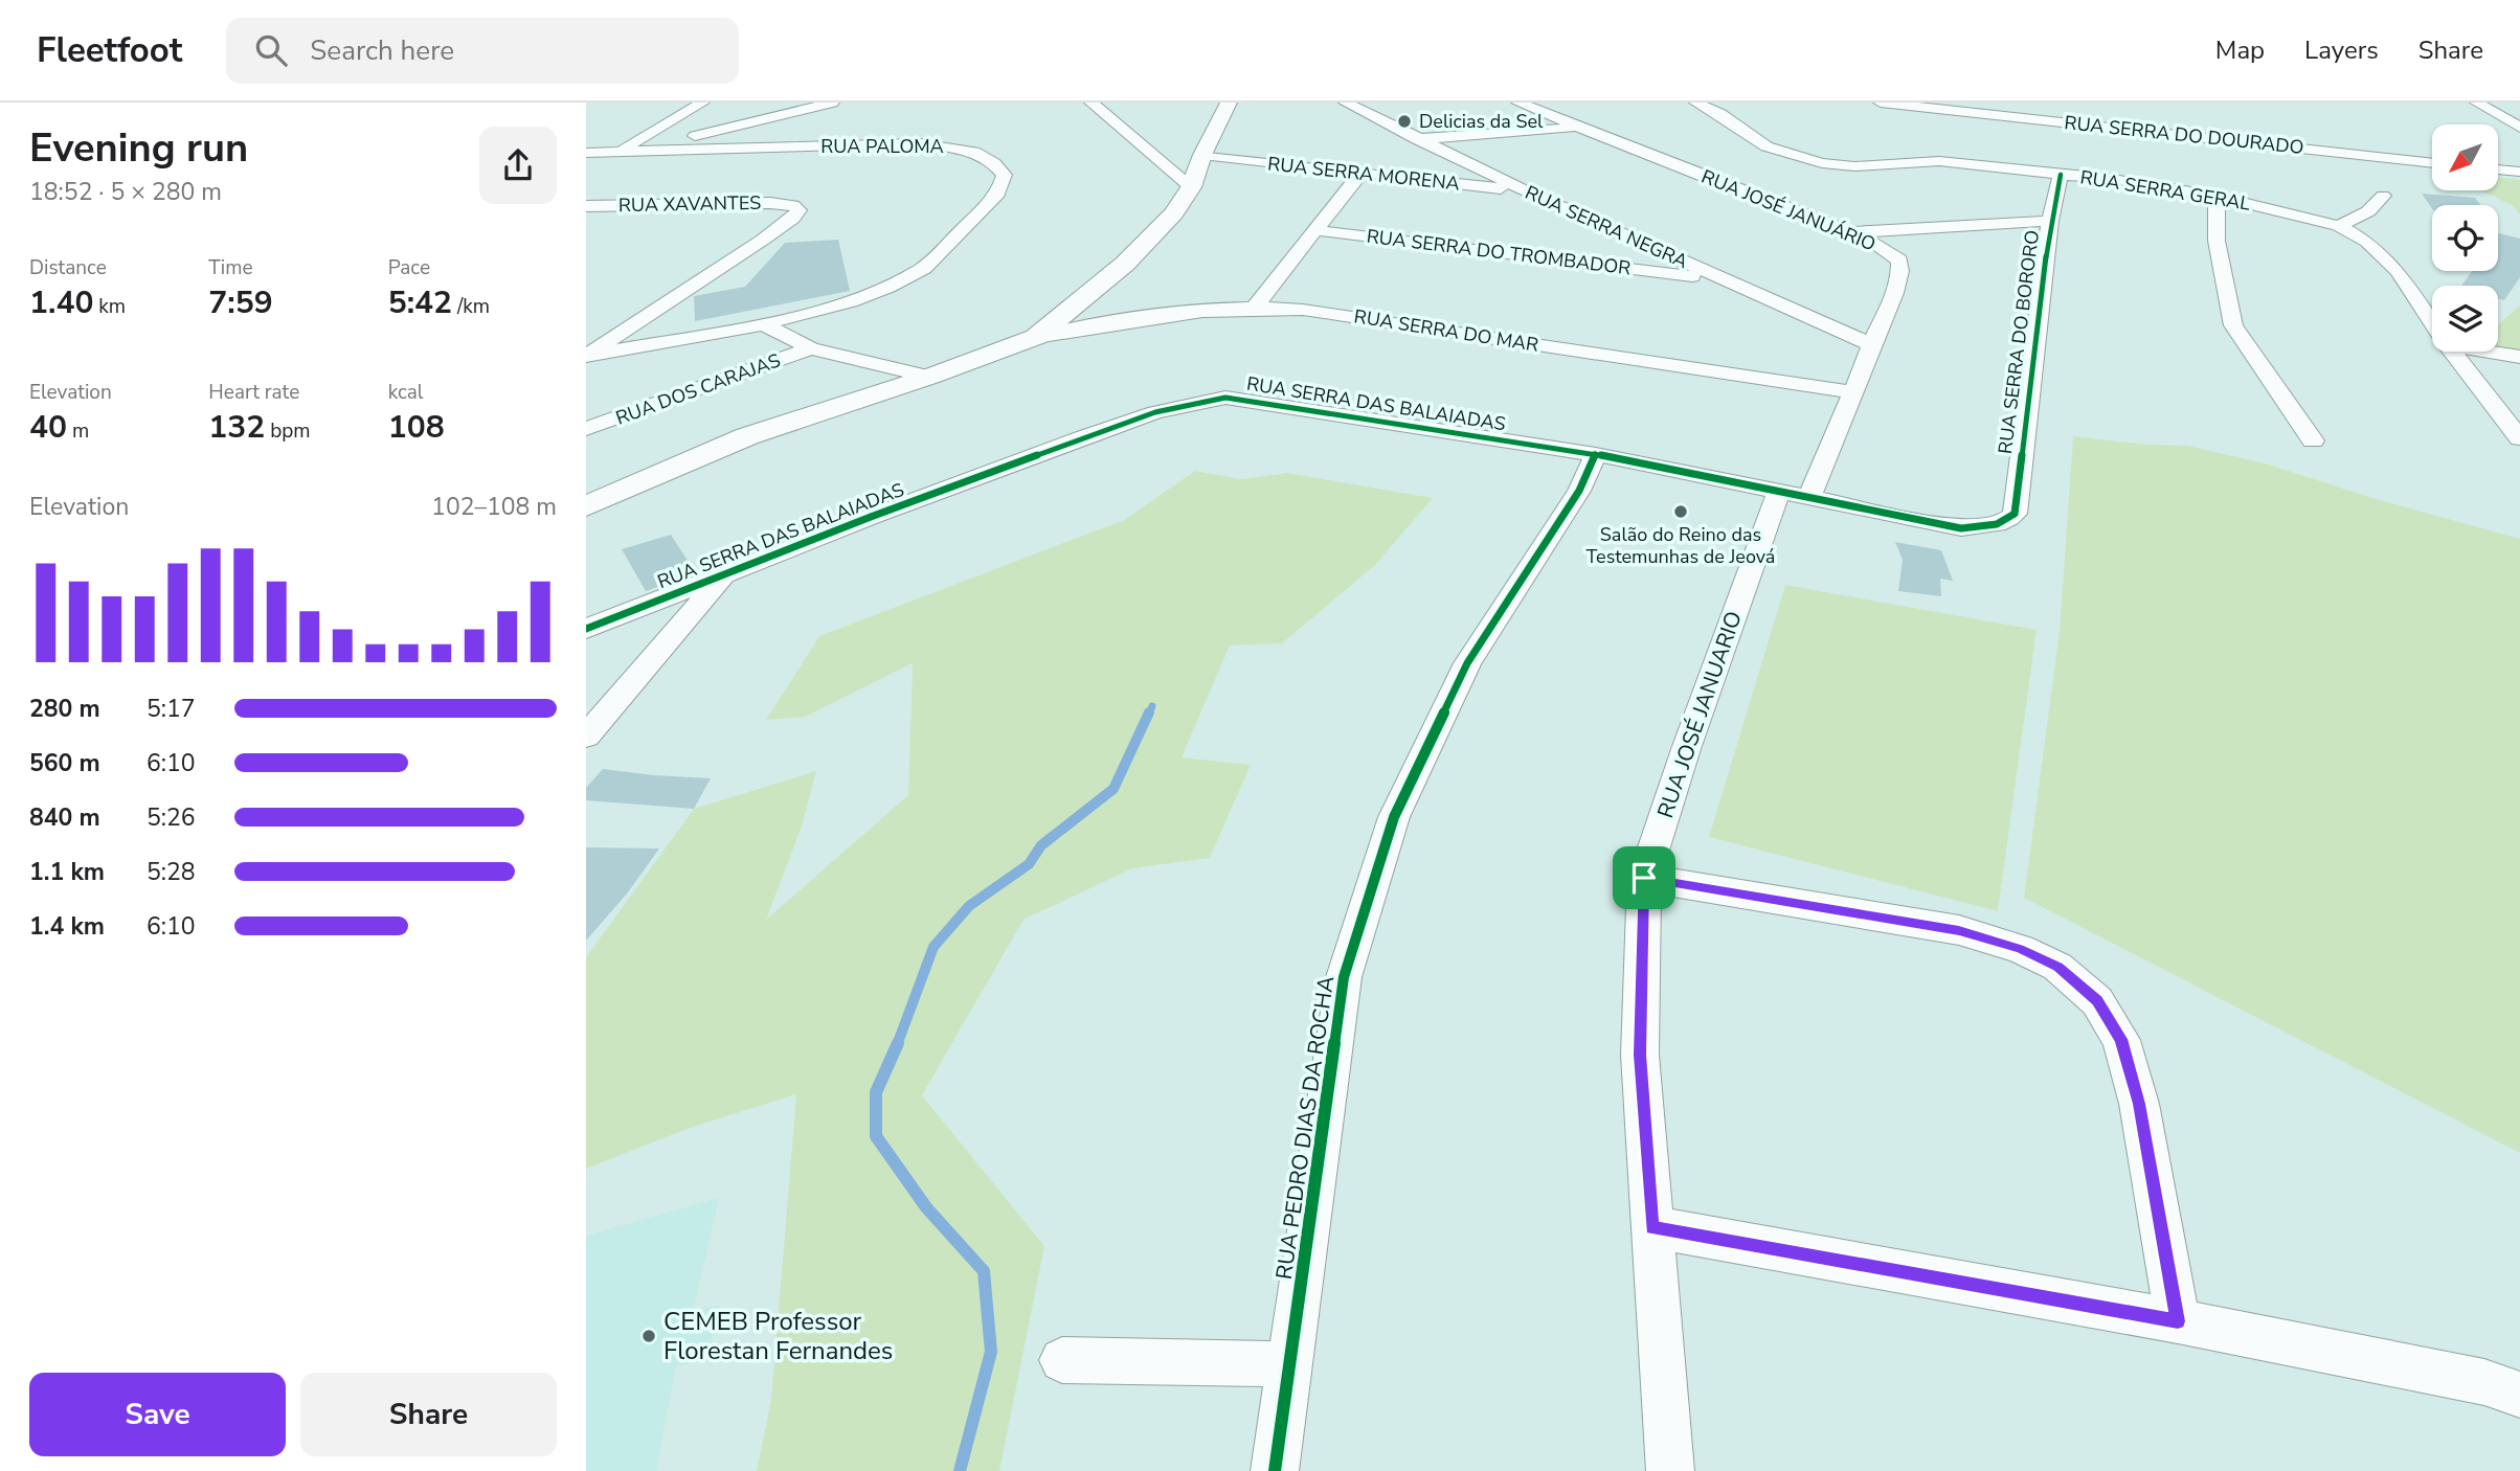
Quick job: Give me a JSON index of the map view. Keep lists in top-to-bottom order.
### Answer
{
  "streets": {
    "street": [
      "RUA SERRA DO DOURADO",
      "RUA PALOMA",
      "RUA SERRA MORENA",
      "RUA SERRA GERAL",
      "RUA XAVANTES",
      "RUA JOSÉ JANUÁRIO",
      "RUA SERRA NEGRA",
      "RUA SERRA DO TROMBADOR",
      "RUA SERRA DO MAR",
      "RUA SERRA DO BORORO",
      "RUA DOS CARAJAS",
      "RUA SERRA DAS BALAIADAS",
      "RUA JOSÉ JANUARIO",
      "RUA PEDRO DIAS DA ROCHA"
    ]
  },
  "crossings": [
    ["RUA SERRA MORENA", "RUA SERRA NEGRA"],
    ["RUA SERRA GERAL", "RUA SERRA DO BORORO"],
    ["RUA JOSÉ JANUÁRIO", "RUA SERRA NEGRA"],
    ["RUA JOSÉ JANUÁRIO", "RUA SERRA DO MAR"],
    ["RUA JOSÉ JANUÁRIO", "RUA SERRA DAS BALAIADAS"],
    ["RUA JOSÉ JANUÁRIO", "RUA JOSÉ JANUARIO"],
    ["RUA SERRA NEGRA", "RUA SERRA DO TROMBADOR"],
    ["RUA SERRA DO BORORO", "RUA SERRA DAS BALAIADAS"],
    ["RUA SERRA DAS BALAIADAS", "RUA JOSÉ JANUARIO"],
    ["RUA SERRA DAS BALAIADAS", "RUA PEDRO DIAS DA ROCHA"]
  ],
  "places": ["Delicias da Sel", "Salão do Reino das Testemunhas de Jeová", "CEMEB Professor Florestan Fernandes"],
  "north": "bottom left",
  "page": {
    "header": "Fleetfoot",
    "search": "Search here",
    "nav": ["Map", "Layers", "Share"],
    "heading": ["Evening run", "18:52 · 5 × 280 m"],
    "stats": [
      ["Distance", "1.40 km"],
      ["Time", "7:59"],
      ["Pace", "5:42 /km"],
      ["Elevation", "40 m"],
      ["Heart rate", "132 bpm"],
      ["kcal", "108"]
    ],
    "chart": ["Elevation", "102–108 m"],
    "list": [
      {
        "name": "280 m",
        "note": "5:17"
      },
      {
        "name": "560 m",
        "note": "6:10"
      },
      {
        "name": "840 m",
        "note": "5:26"
      },
      {
        "name": "1.1 km",
        "note": "5:28"
      },
      {
        "name": "1.4 km",
        "note": "6:10"
      }
    ],
    "buttons": ["Save", "Share"]
  }
}
